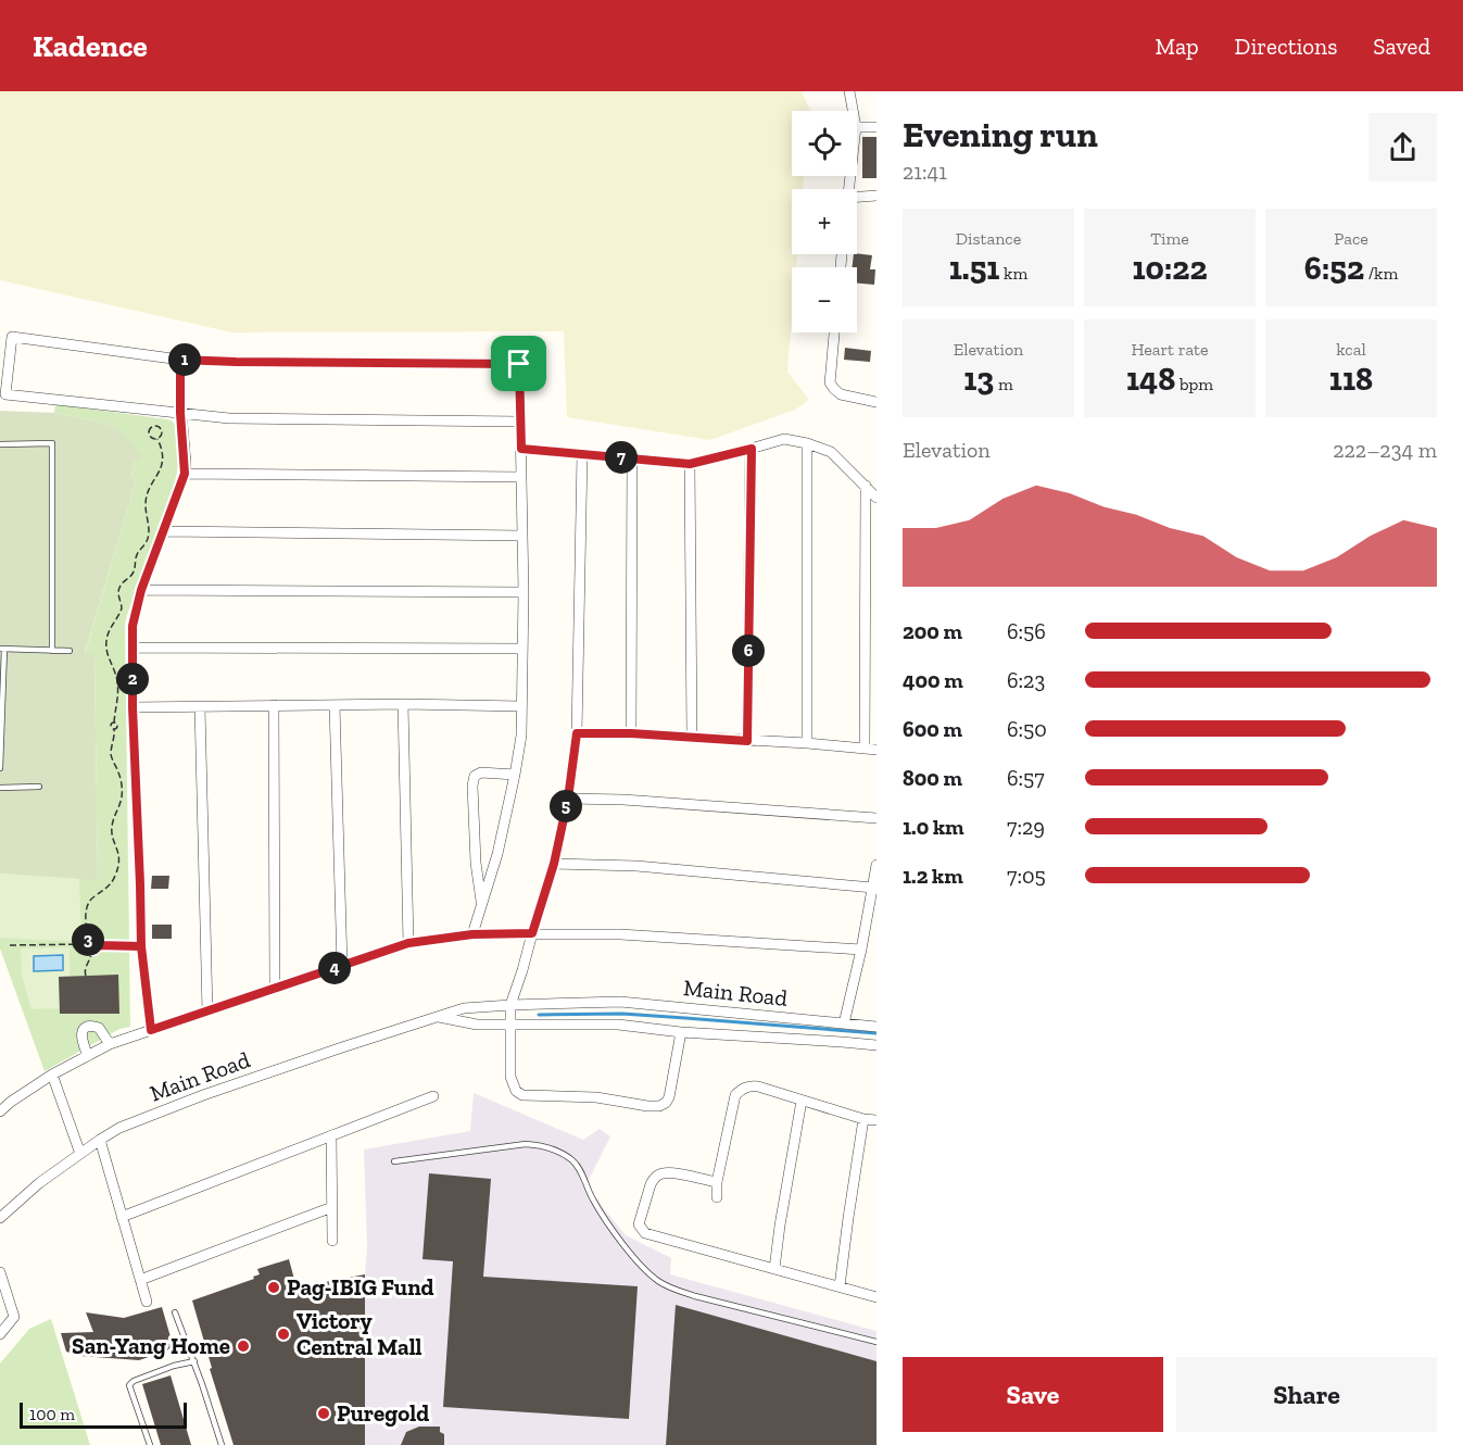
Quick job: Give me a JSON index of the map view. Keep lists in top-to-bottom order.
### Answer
{
  "streets": {
    "street": ["Main Road"]
  },
  "places": [
    "Pag-IBIG Fund",
    "Victory Central Mall",
    "San-Yang Home",
    "Puregold"
  ],
  "scale_bar": "100 m",
  "page": {
    "header": "Kadence",
    "nav": ["Map", "Directions", "Saved"],
    "heading": ["Evening run", "21:41"],
    "map_buttons": ["+", "−"],
    "stats": [
      ["Distance", "1.51 km"],
      ["Time", "10:22"],
      ["Pace", "6:52 /km"],
      ["Elevation", "13 m"],
      ["Heart rate", "148 bpm"],
      ["kcal", "118"]
    ],
    "pins": [
      "1",
      "7",
      "6",
      "2",
      "5",
      "3",
      "4"
    ],
    "chart": ["Elevation", "222–234 m"],
    "list": [
      {
        "name": "200 m",
        "note": "6:56"
      },
      {
        "name": "400 m",
        "note": "6:23"
      },
      {
        "name": "600 m",
        "note": "6:50"
      },
      {
        "name": "800 m",
        "note": "6:57"
      },
      {
        "name": "1.0 km",
        "note": "7:29"
      },
      {
        "name": "1.2 km",
        "note": "7:05"
      }
    ],
    "buttons": ["Save", "Share"],
    "scale": "100 m"
  }
}
